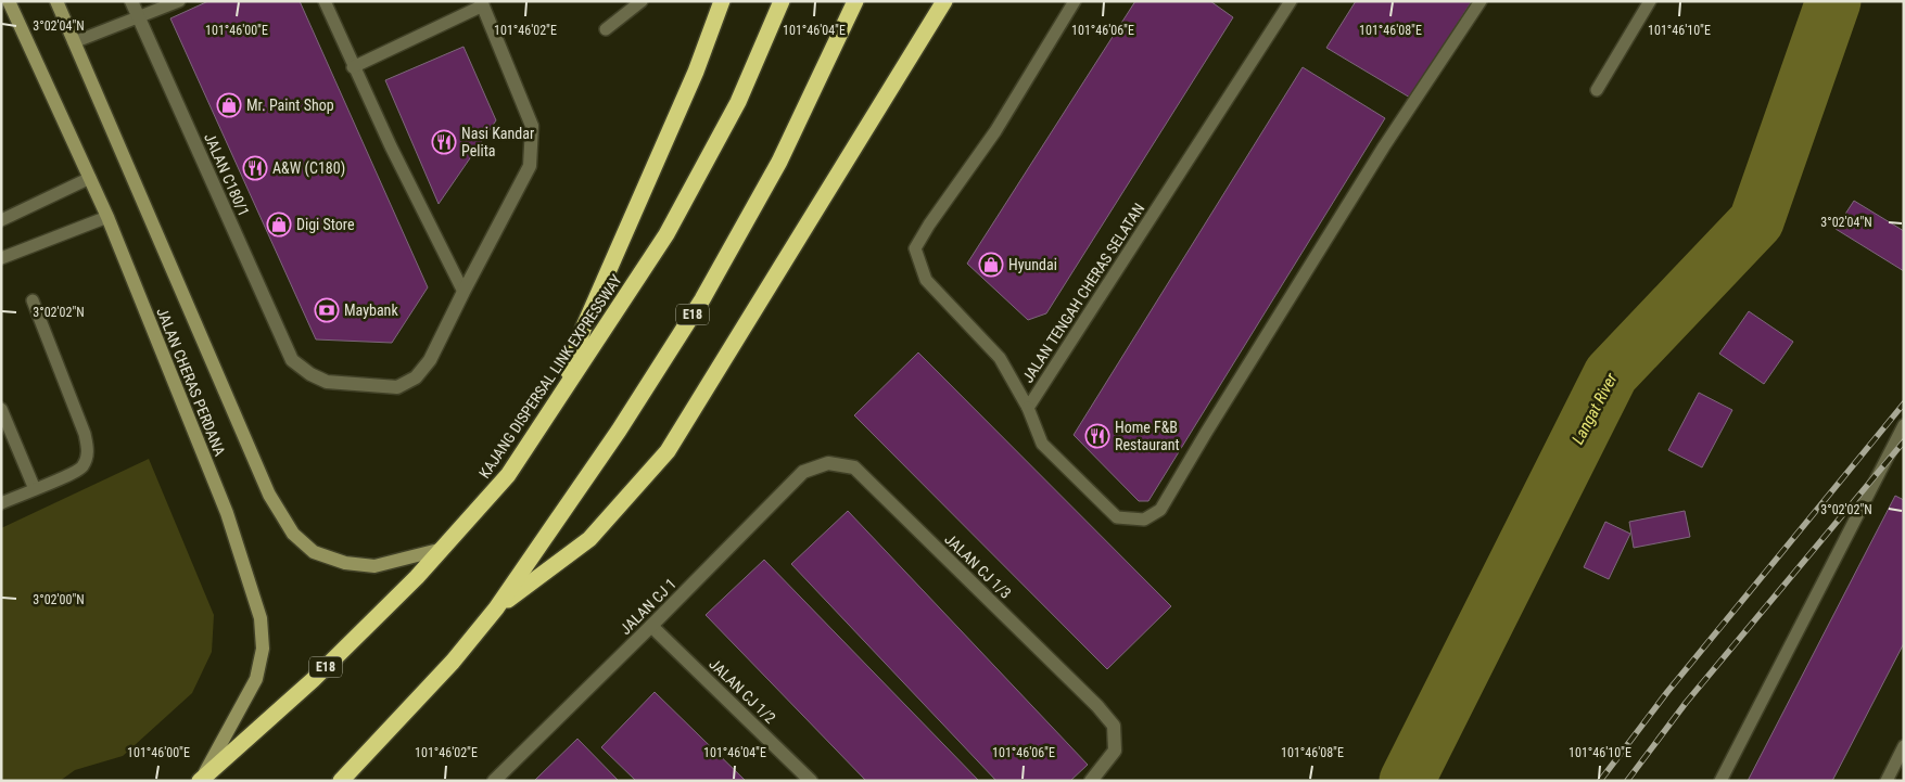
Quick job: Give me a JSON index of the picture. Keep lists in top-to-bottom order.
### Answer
{
  "streets": {
    "highway": ["E18", "KAJANG DISPERSAL LINK EXPRESSWAY"],
    "street": [
      "JALAN C180/1",
      "JALAN CHERAS PERDANA",
      "JALAN CJ 1/3",
      "JALAN CJ 1",
      "JALAN CJ 1/2"
    ],
    "lane": ["JALAN TENGAH CHERAS SELATAN"]
  },
  "crossings": [
    ["KAJANG DISPERSAL LINK EXPRESSWAY", "JALAN CHERAS PERDANA"],
    ["JALAN CJ 1/3", "JALAN CJ 1"],
    ["JALAN CJ 1", "JALAN CJ 1/2"]
  ],
  "water": ["Langat River"],
  "places": {
    "shop": ["Mr. Paint Shop", "Digi Store", "Hyundai"],
    "restaurant": ["Nasi Kandar Pelita", "A&W (C180)", "Home F&B Restaurant"],
    "bank": ["Maybank"]
  },
  "coordinates": [
    "3°02'04\"N",
    "101°46'00\"E",
    "101°46'02\"E",
    "101°46'04\"E",
    "101°46'06\"E",
    "101°46'08\"E",
    "101°46'10\"E",
    "3°02'02\"N",
    "3°02'00\"N"
  ]
}
